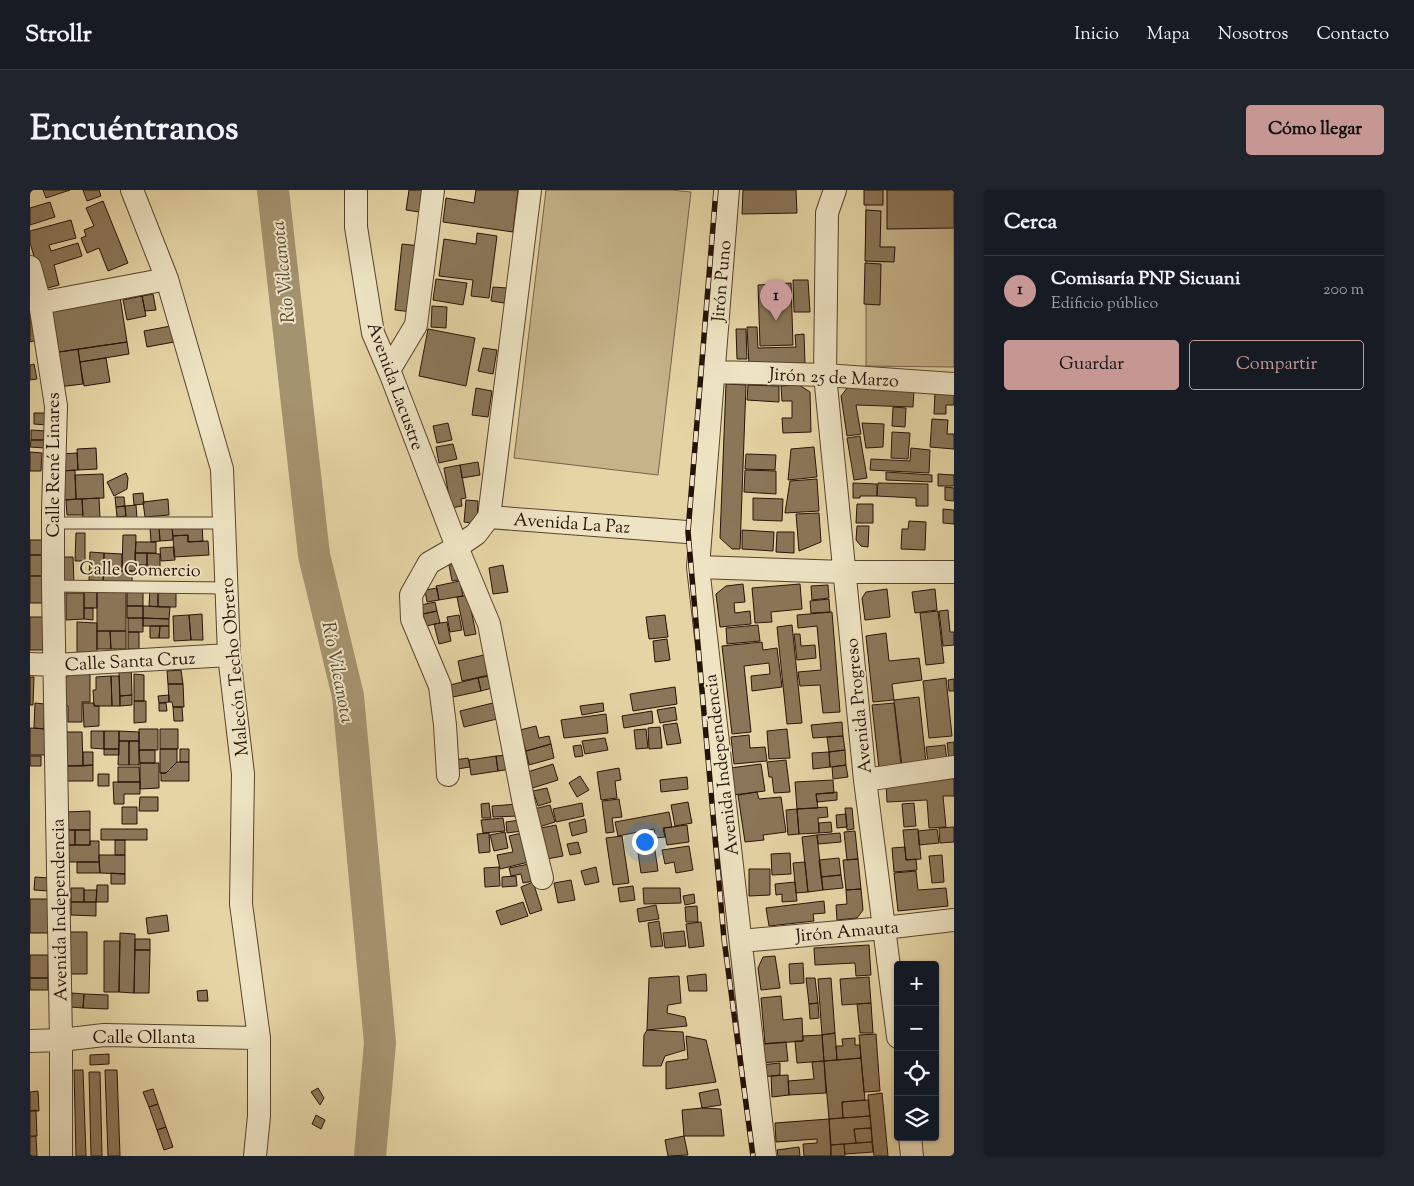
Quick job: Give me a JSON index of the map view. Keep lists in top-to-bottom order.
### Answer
{
  "streets": {
    "street": [
      "Jirón Puno",
      "Jirón 25 de Marzo",
      "Avenida Lacustre",
      "Calle René Linares",
      "Avenida La Paz",
      "Calle Santa Cruz",
      "Malecón Techo Obrero",
      "Avenida Progreso",
      "Avenida Independencia",
      "Jirón Amauta",
      "Calle Ollanta"
    ],
    "lane": ["Calle Comercio"]
  },
  "crossings": [
    ["Jirón Puno", "Jirón 25 de Marzo"],
    ["Jirón Puno", "Avenida Independencia"],
    ["Jirón 25 de Marzo", "Avenida Progreso"],
    ["Jirón 25 de Marzo", "Avenida Independencia"],
    ["Avenida Lacustre", "Avenida La Paz"],
    ["Calle René Linares", "Calle Comercio"],
    ["Calle René Linares", "Calle Santa Cruz"],
    ["Calle René Linares", "Avenida Independencia"],
    ["Avenida La Paz", "Avenida Independencia"],
    ["Calle Comercio", "Malecón Techo Obrero"],
    ["Calle Santa Cruz", "Malecón Techo Obrero"],
    ["Calle Santa Cruz", "Avenida Independencia"],
    ["Malecón Techo Obrero", "Calle Ollanta"],
    ["Avenida Progreso", "Jirón Amauta"],
    ["Avenida Independencia", "Jirón Amauta"],
    ["Avenida Independencia", "Calle Ollanta"]
  ],
  "water": ["Río Vilcanota"],
  "page": {
    "header": "Strollr",
    "nav": [
      "Inicio",
      "Mapa",
      "Nosotros",
      "Contacto"
    ],
    "title": "Encuéntranos",
    "buttons": [
      "Cómo llegar",
      ["Guardar", "Compartir"]
    ],
    "heading": "Cerca",
    "list": [
      {
        "mark": "1",
        "name": "Comisaría PNP Sicuani",
        "note": "Edificio público",
        "value": "200 m"
      }
    ],
    "pins": "1",
    "map_buttons": ["+", "−"]
  }
}
